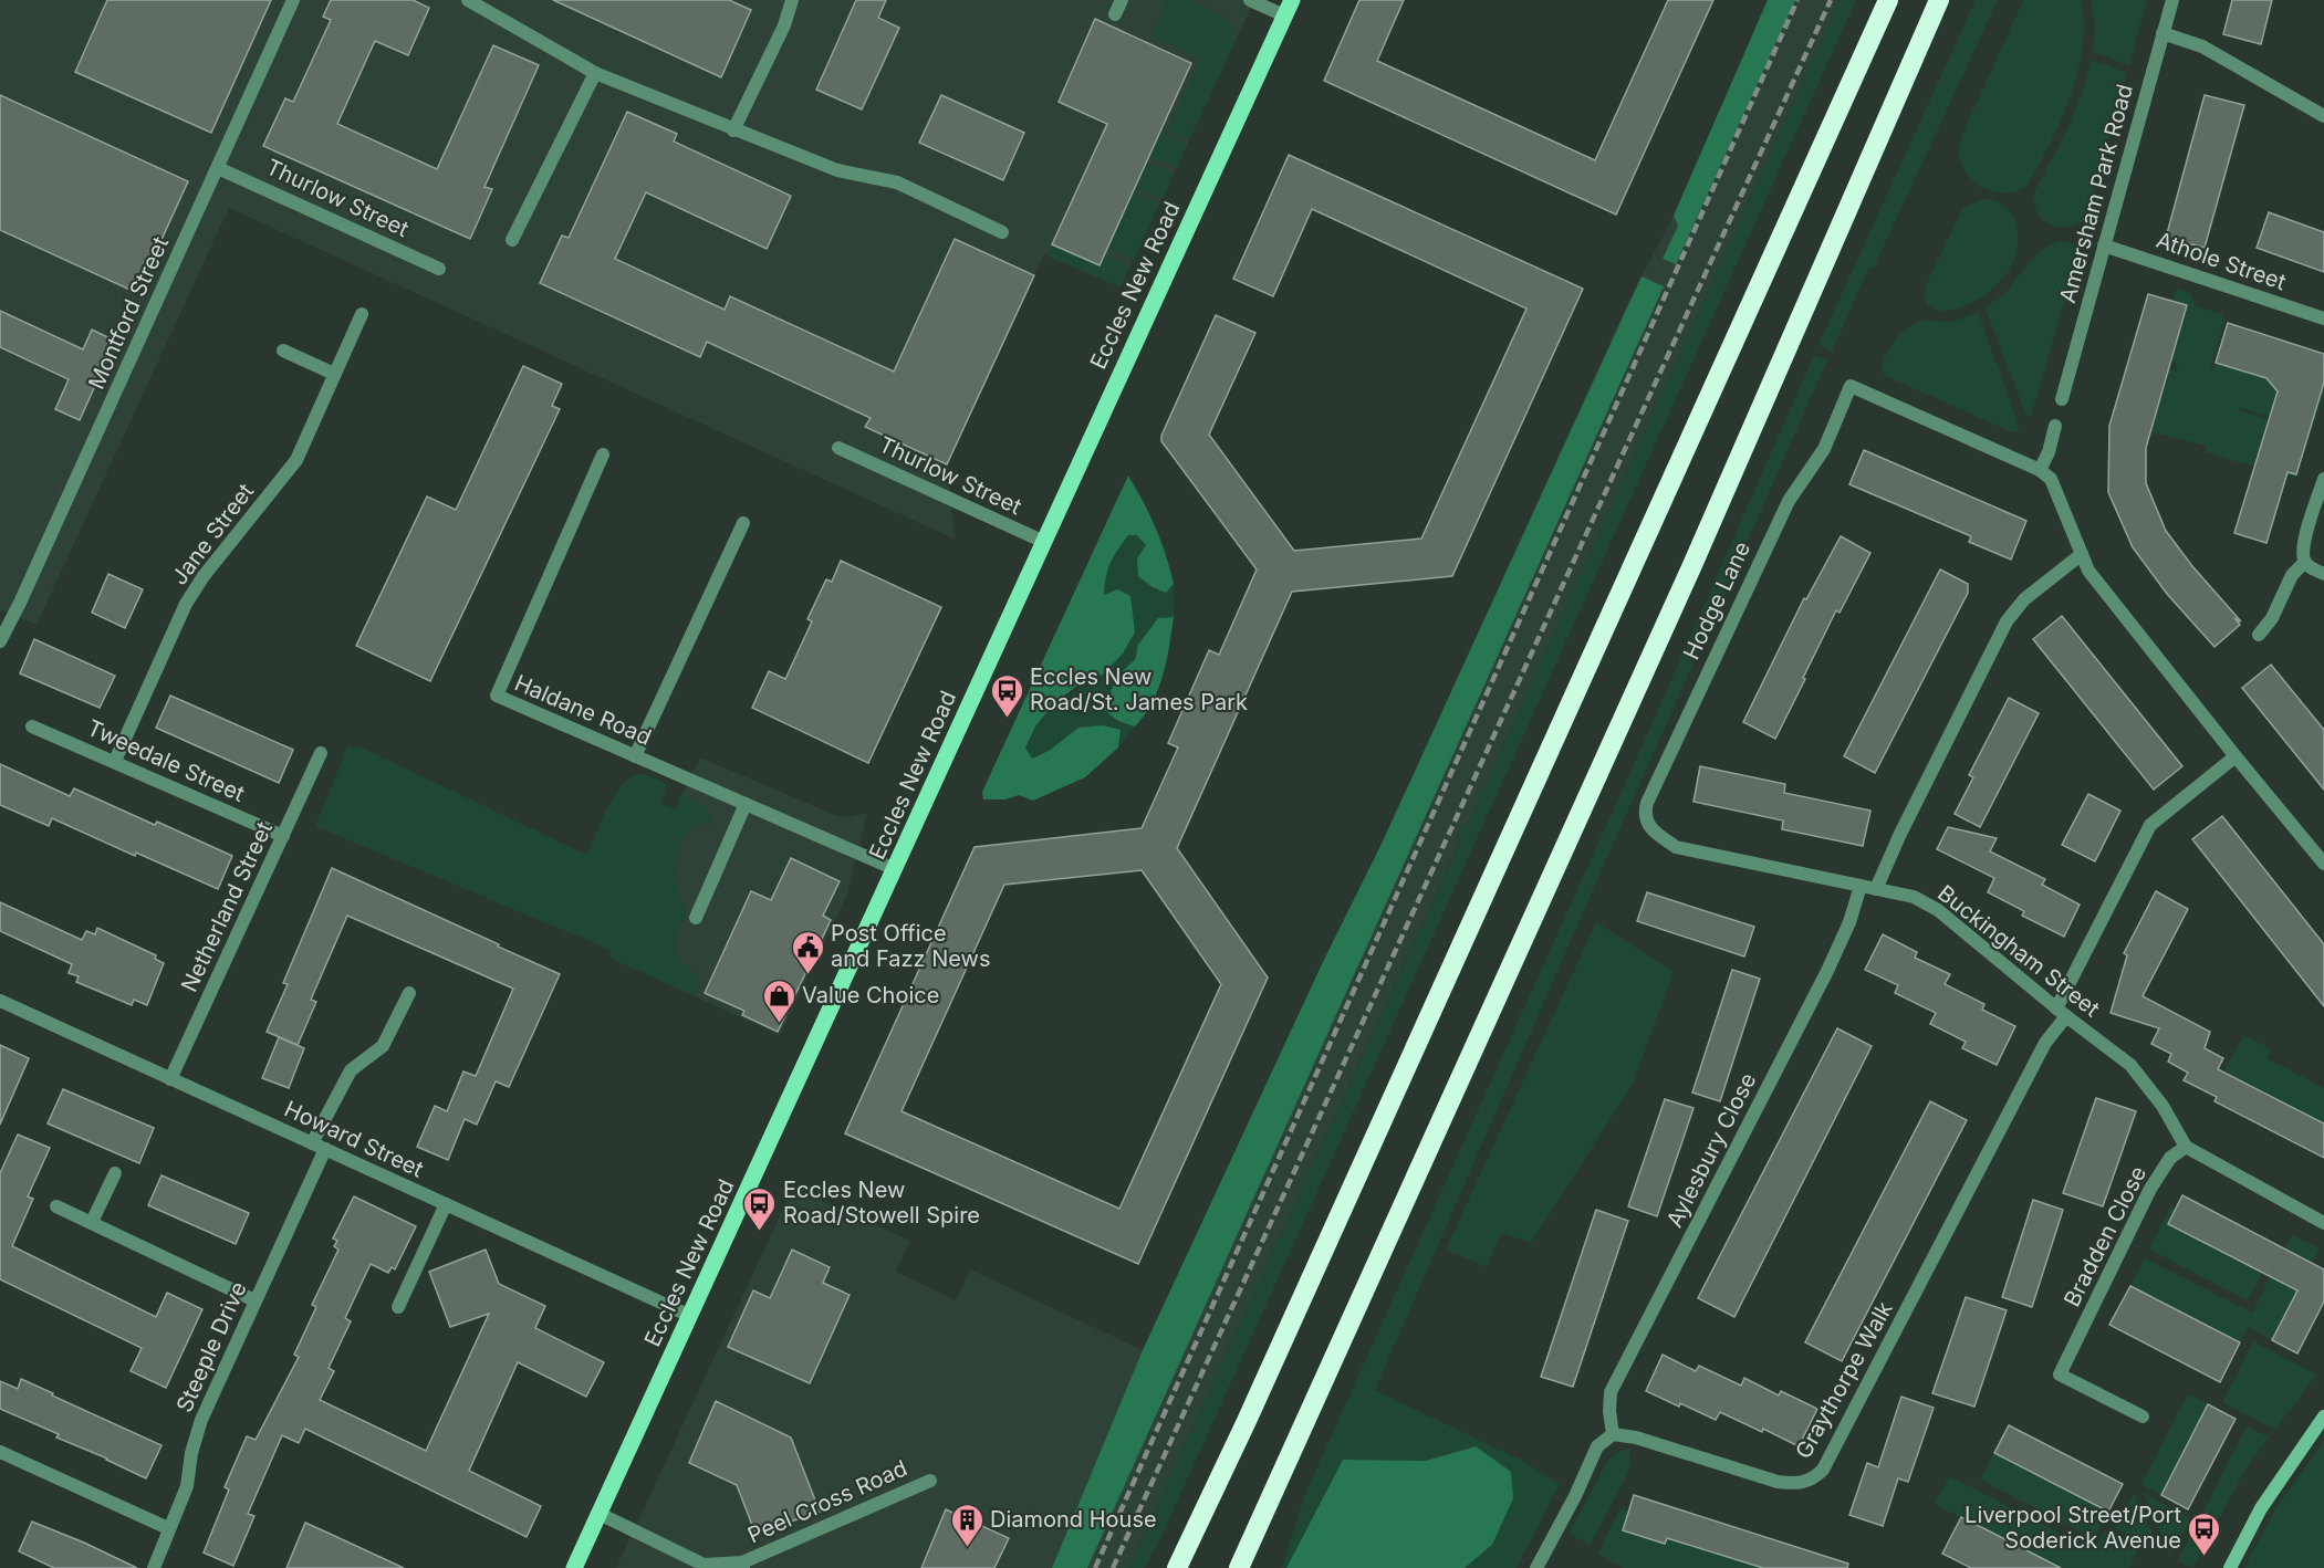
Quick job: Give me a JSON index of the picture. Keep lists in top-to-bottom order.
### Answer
{
  "streets": {
    "main road": ["Eccles New Road"],
    "street": [
      "Amersham Park Road",
      "Thurlow Street",
      "Athole Street",
      "Montford Street",
      "Jane Street",
      "Hodge Lane",
      "Haldane Road",
      "Tweedale Street",
      "Netherland Street",
      "Buckingham Street",
      "Howard Street",
      "Aylesbury Close",
      "Bradden Close",
      "Steeple Drive",
      "Graythorpe Walk",
      "Peel Cross Road"
    ]
  },
  "crossings": [
    ["Amersham Park Road", "Athole Street"],
    ["Thurlow Street", "Eccles New Road"],
    ["Thurlow Street", "Montford Street"],
    ["Eccles New Road", "Haldane Road"],
    ["Eccles New Road", "Howard Street"],
    ["Eccles New Road", "Peel Cross Road"],
    ["Jane Street", "Tweedale Street"],
    ["Hodge Lane", "Buckingham Street"],
    ["Tweedale Street", "Netherland Street"],
    ["Netherland Street", "Howard Street"],
    ["Buckingham Street", "Aylesbury Close"],
    ["Buckingham Street", "Bradden Close"],
    ["Buckingham Street", "Graythorpe Walk"],
    ["Howard Street", "Steeple Drive"],
    ["Aylesbury Close", "Graythorpe Walk"]
  ],
  "places": {
    "bus stop": ["Eccles New Road/St. James Park", "Eccles New Road/Stowell Spire", "Liverpool Street/Port Soderick Avenue"],
    "public building": ["Post Office and Fazz News"],
    "shop": ["Value Choice"],
    "building": ["Diamond House"]
  }
}
